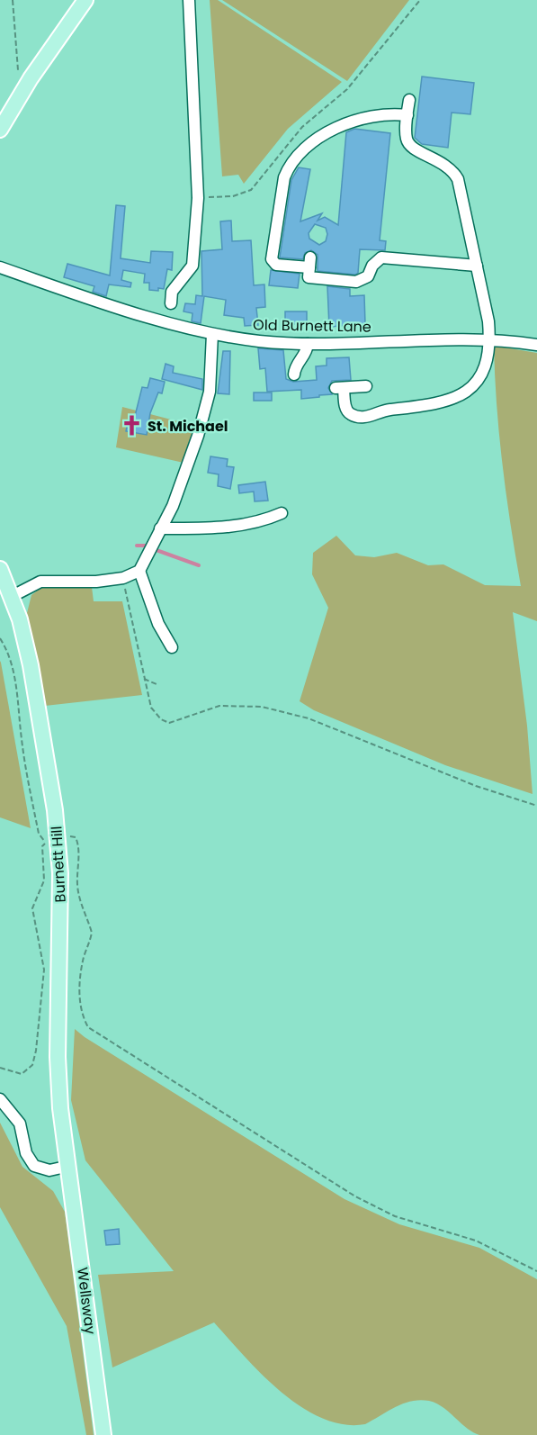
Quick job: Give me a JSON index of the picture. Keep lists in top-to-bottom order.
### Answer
{
  "streets": {
    "main road": ["Burnett Hill", "Wellsway"],
    "street": ["Old Burnett Lane"]
  },
  "crossings": [
    ["Burnett Hill", "Wellsway"]
  ],
  "places": {
    "church": ["St. Michael"]
  }
}
